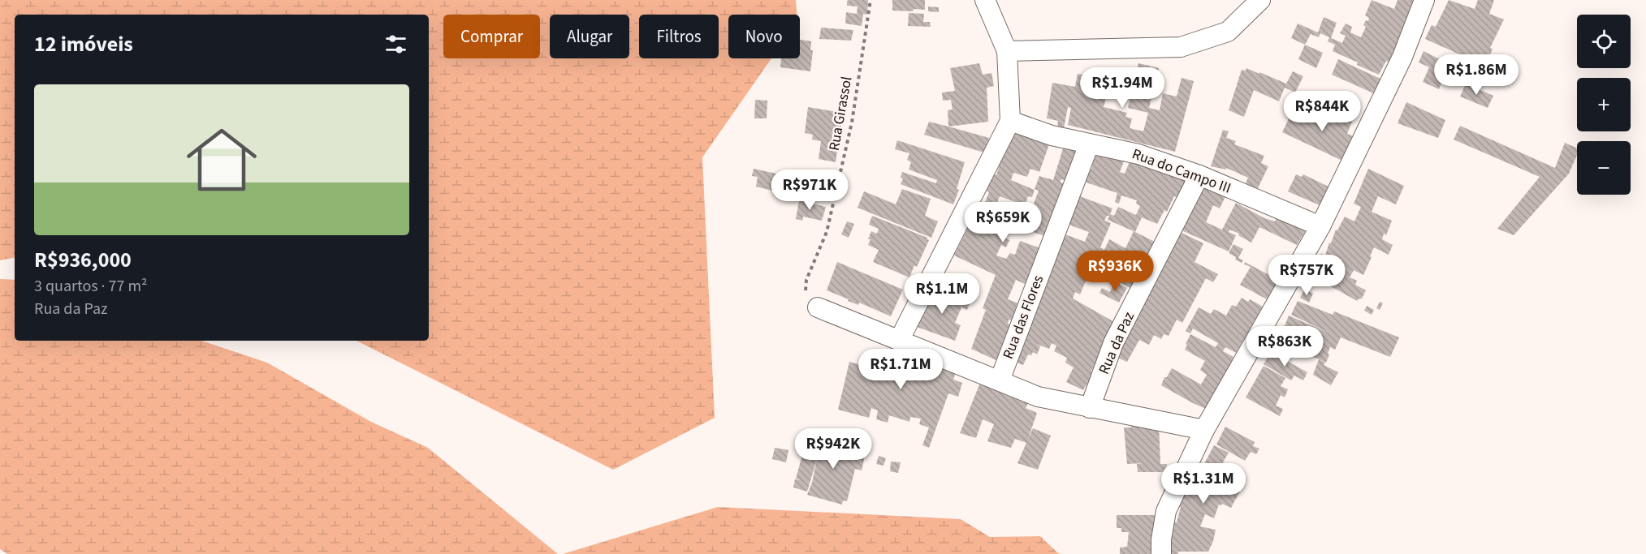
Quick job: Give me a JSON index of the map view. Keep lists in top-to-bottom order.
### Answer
{
  "streets": {
    "street": ["Rua do Campo III", "Rua das Flores", "Rua da Paz"],
    "path": ["Rua Girassol"]
  },
  "crossings": [
    ["Rua do Campo III", "Rua das Flores"],
    ["Rua do Campo III", "Rua da Paz"]
  ],
  "page": {
    "map_buttons": ["+", "−"],
    "chip": [
      "Comprar",
      "Alugar",
      "Filtros",
      "Novo"
    ],
    "heading": "12 imóveis",
    "price": [
      "R$1.86M",
      "R$1.94M",
      "R$844K",
      "R$971K",
      "R$659K",
      "R$936K",
      "R$757K",
      "R$1.1M",
      "R$863K",
      "R$1.71M",
      "R$942K",
      "R$1.31M"
    ],
    "list": [
      {
        "name": "R$936,000",
        "note": "3 quartos · 77 m² · Rua da Paz"
      }
    ]
  }
}
